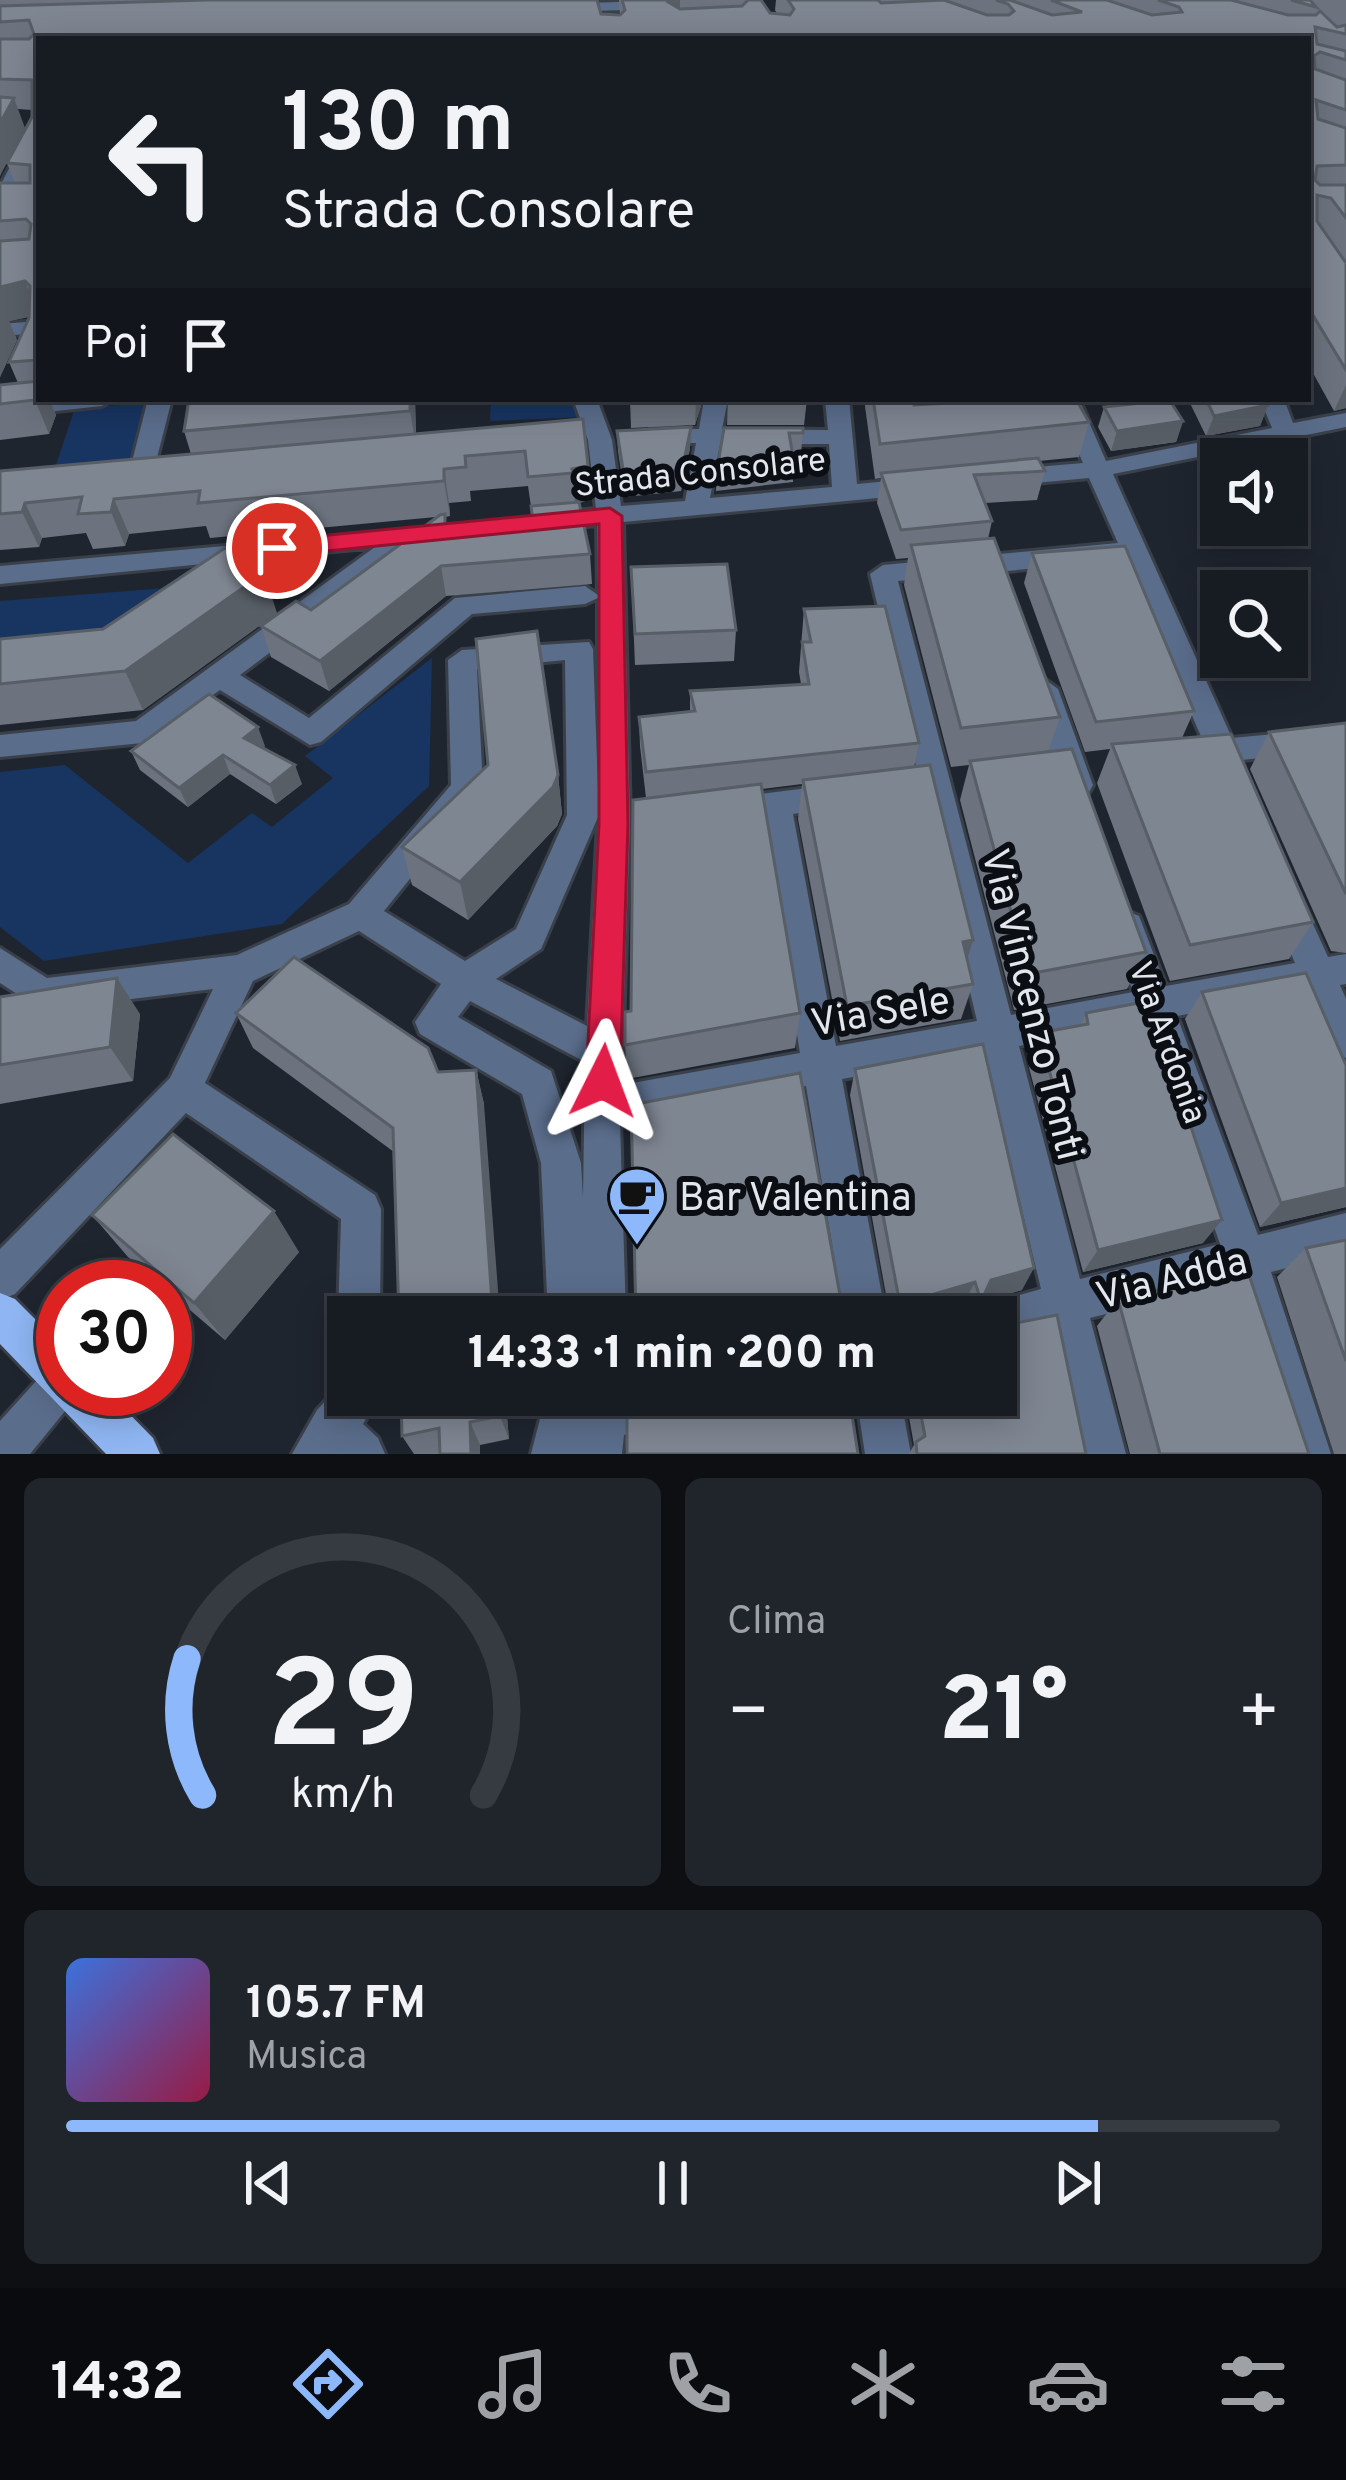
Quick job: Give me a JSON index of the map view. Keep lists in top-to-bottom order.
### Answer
{
  "streets": {
    "street": [
      "Strada Consolare",
      "Via Vincenzo Tonti",
      "Via Sele",
      "Via Ardonia",
      "Via Adda"
    ]
  },
  "crossings": [
    ["Via Vincenzo Tonti", "Via Sele"],
    ["Via Vincenzo Tonti", "Via Adda"],
    ["Via Sele", "Via Ardonia"],
    ["Via Ardonia", "Via Adda"]
  ],
  "places": {
    "cafe": ["Bar Valentina"]
  },
  "page": {
    "turn": ["130 m", "Strada Consolare"],
    "then": "Poi",
    "limit": "30",
    "trip": "14:33 · 1 min · 200 m",
    "tile": "Clima",
    "heat": ["−", "21°", "+"],
    "song": ["105.7 FM", "Musica"],
    "tabs": "14:32",
    "gauge": ["29", "km/h"]
  }
}
